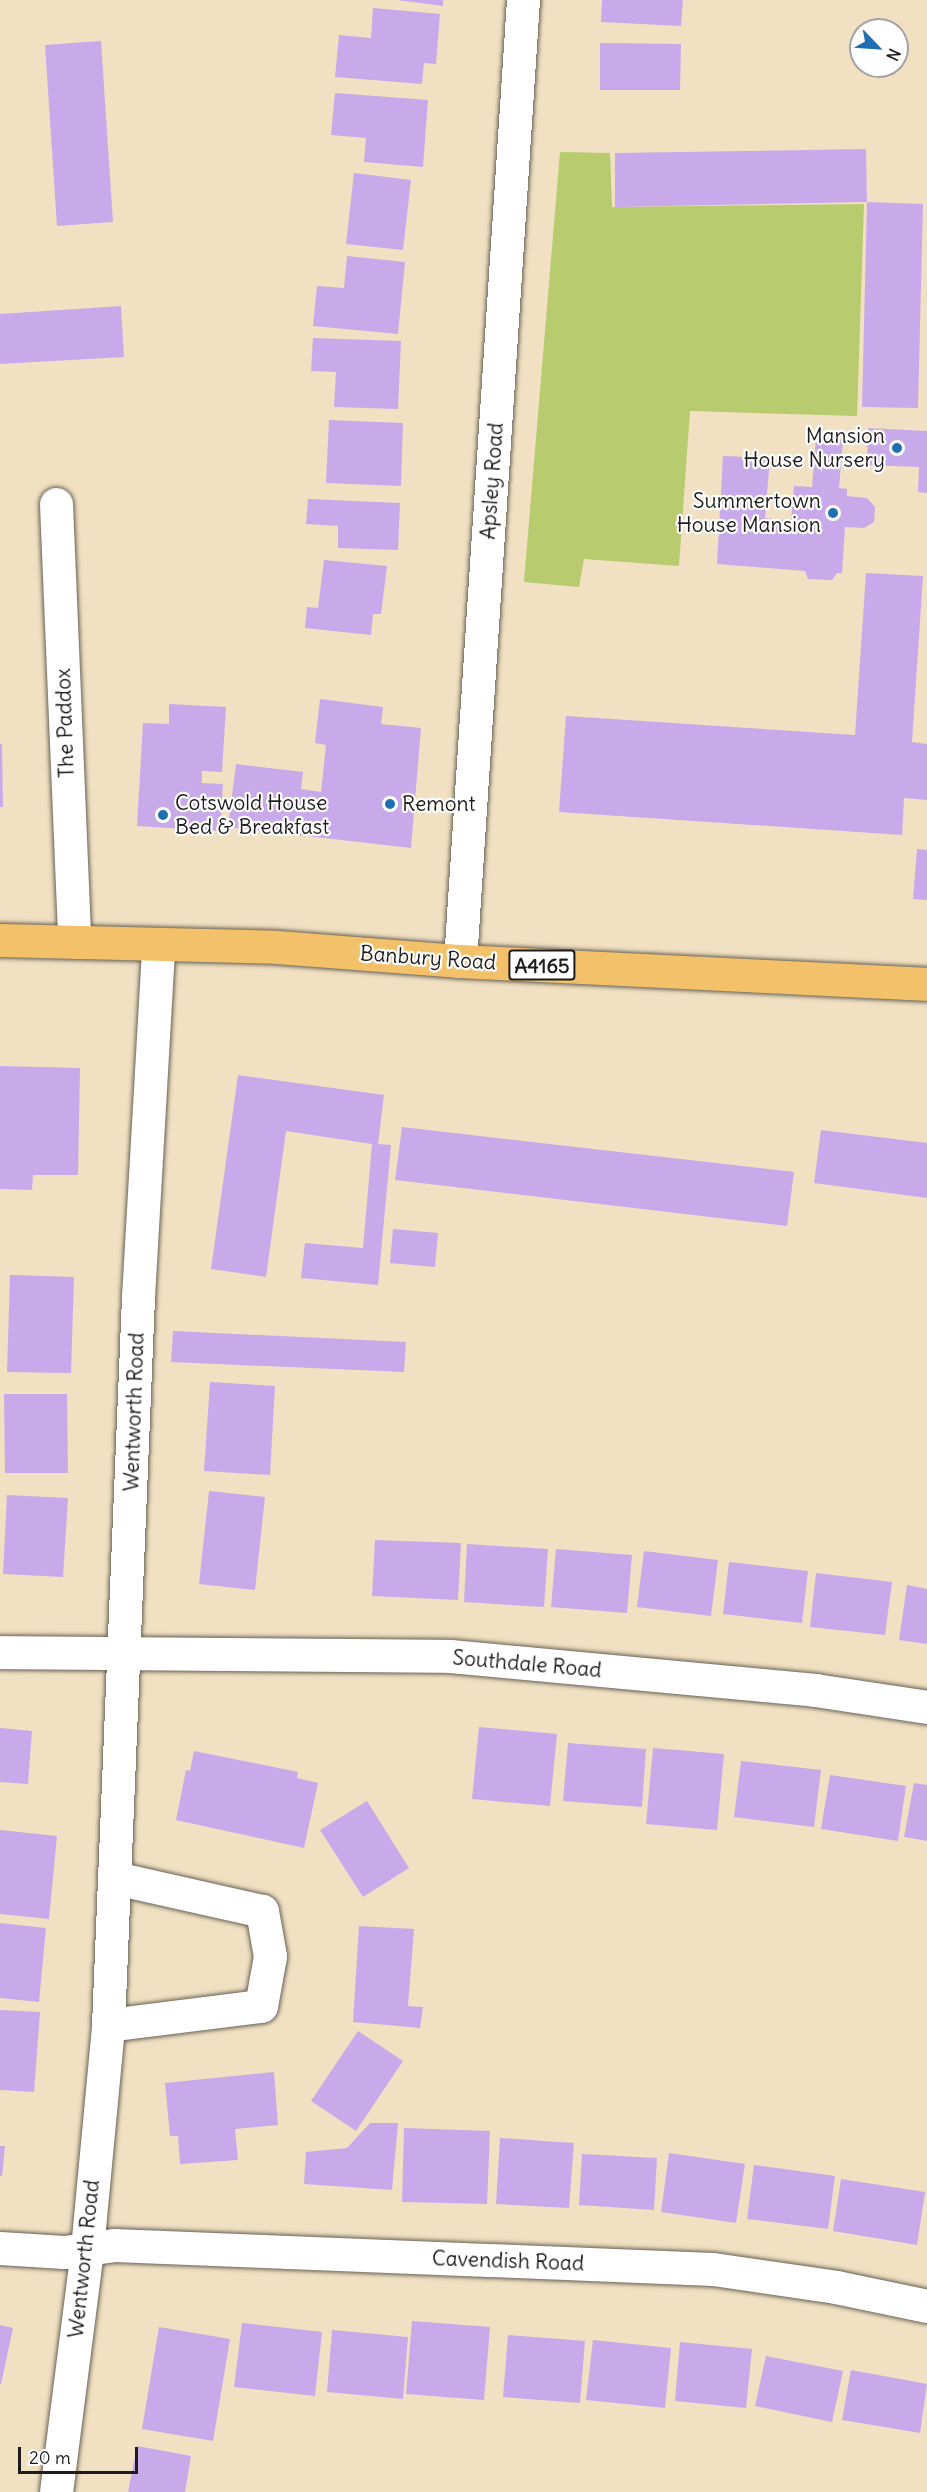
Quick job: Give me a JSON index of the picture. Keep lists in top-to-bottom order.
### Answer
{
  "streets": {
    "main road": ["Banbury Road", "A4165"],
    "street": [
      "Apsley Road",
      "The Paddox",
      "Wentworth Road",
      "Southdale Road",
      "Cavendish Road"
    ]
  },
  "crossings": [
    ["Apsley Road", "Banbury Road"],
    ["The Paddox", "Banbury Road"],
    ["Banbury Road", "Wentworth Road"],
    ["Wentworth Road", "Southdale Road"],
    ["Wentworth Road", "Cavendish Road"]
  ],
  "places": [
    "Mansion House Nursery",
    "Summertown House Mansion",
    "Remont",
    "Cotswold House Bed & Breakfast"
  ],
  "scale_bar": "20 m",
  "north": "bottom right"
}
